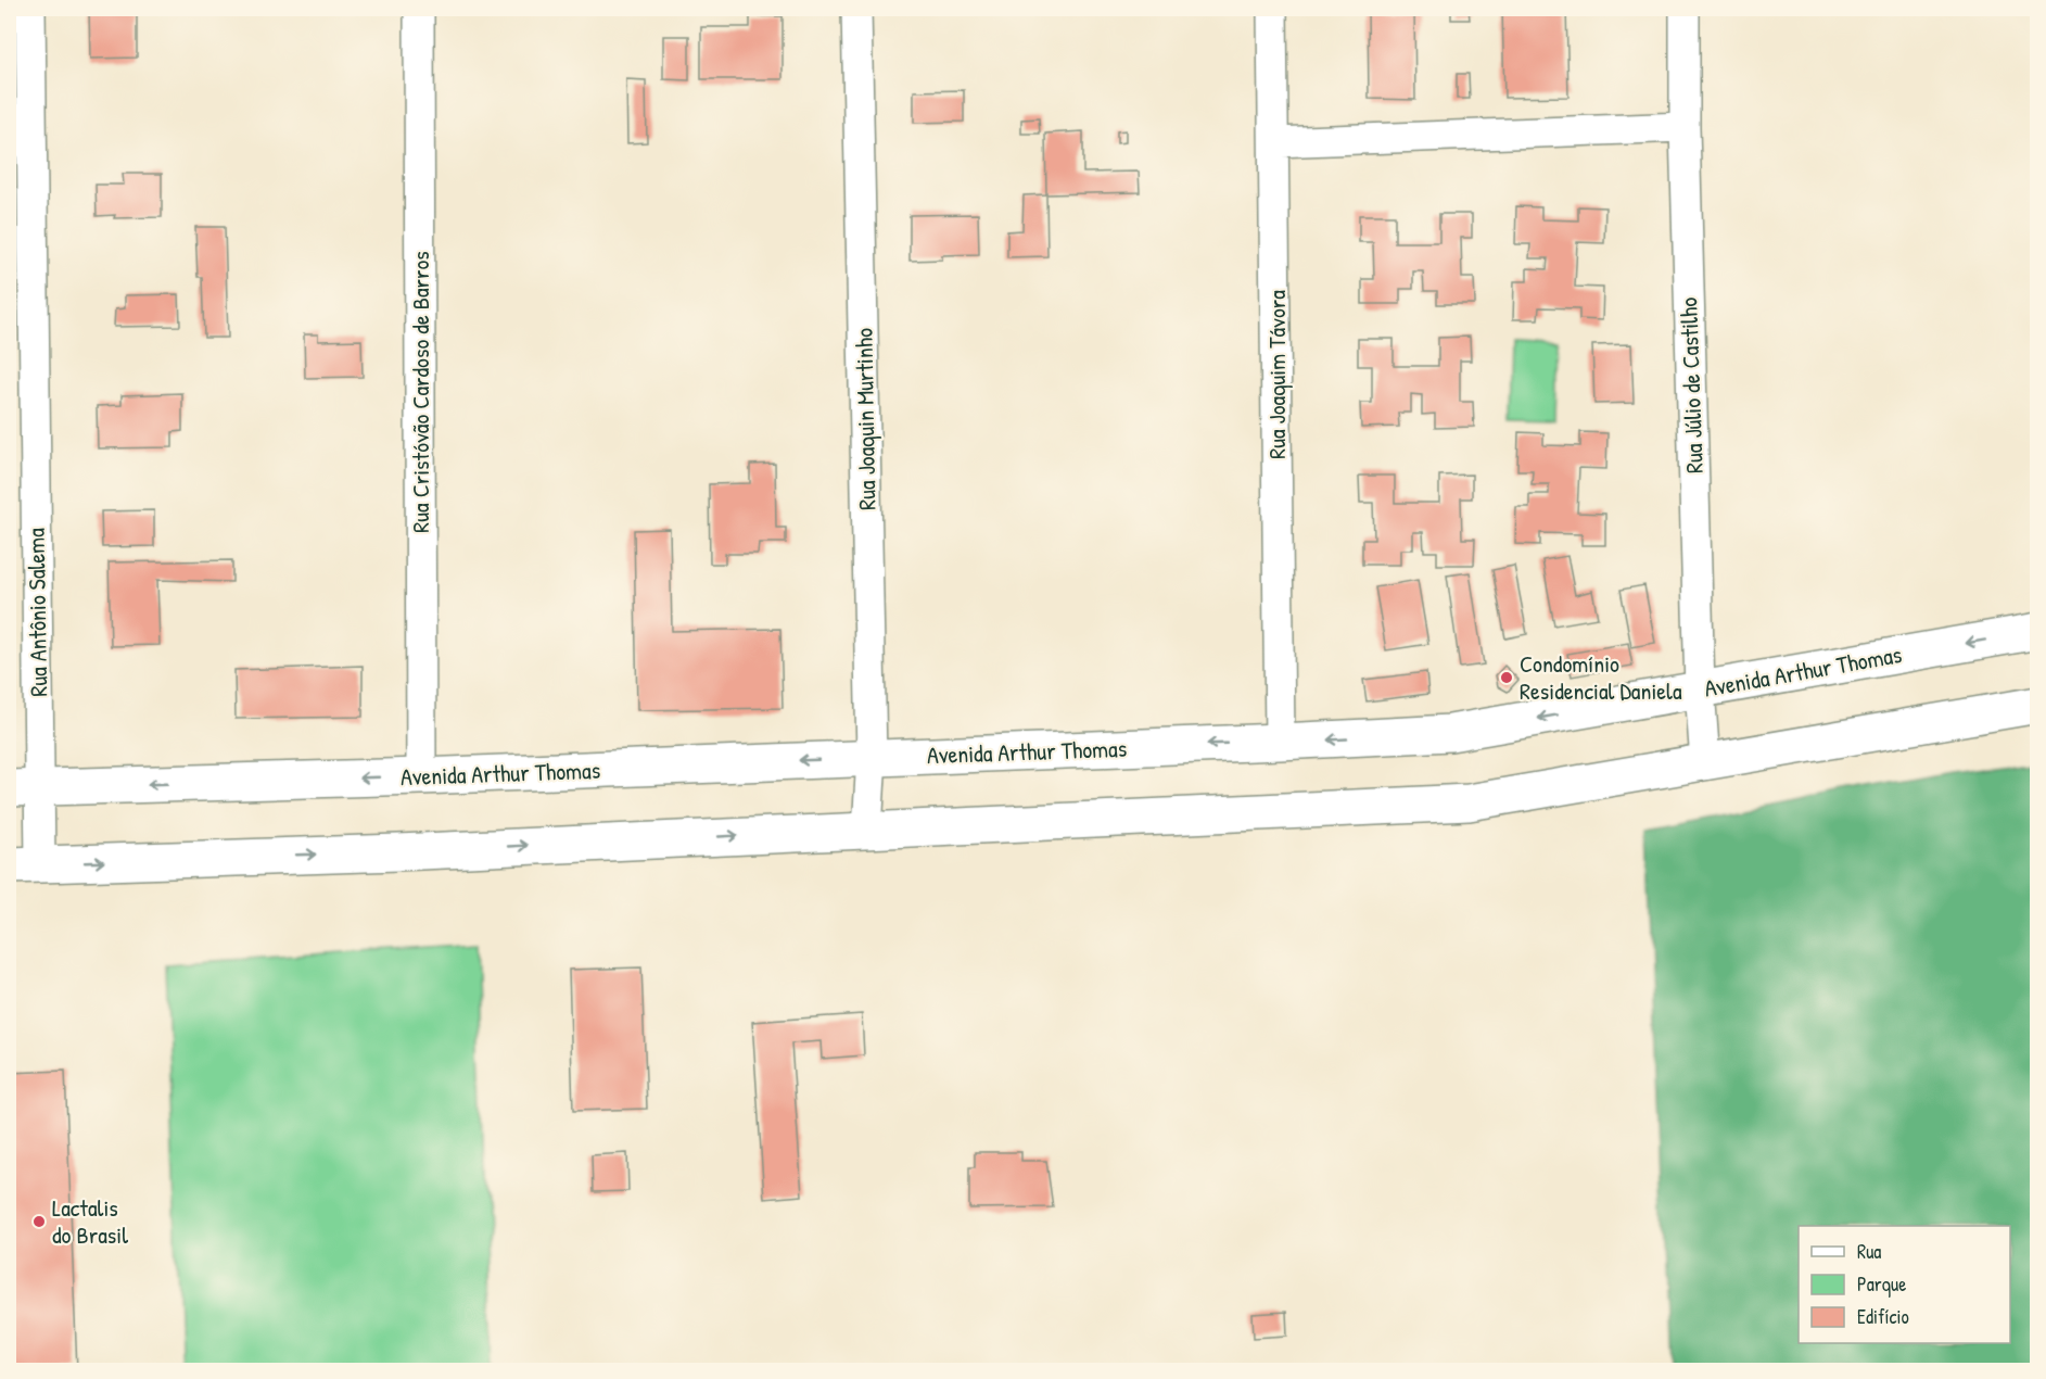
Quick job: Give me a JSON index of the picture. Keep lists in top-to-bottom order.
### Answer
{
  "streets": {
    "main road": ["Avenida Arthur Thomas"],
    "street": [
      "Rua Joaquim Távora",
      "Rua Júlio de Castilho",
      "Rua Cristóvão Cardoso de Barros",
      "Rua Joaquin Murtinho",
      "Rua Antônio Salema"
    ]
  },
  "crossings": [
    ["Rua Joaquim Távora", "Avenida Arthur Thomas"],
    ["Rua Júlio de Castilho", "Avenida Arthur Thomas"],
    ["Rua Cristóvão Cardoso de Barros", "Avenida Arthur Thomas"],
    ["Rua Joaquin Murtinho", "Avenida Arthur Thomas"],
    ["Rua Antônio Salema", "Avenida Arthur Thomas"]
  ],
  "places": ["Condomínio Residencial Daniela", "Lactalis do Brasil"],
  "legend": ["Rua", "Parque", "Edifício"]
}
